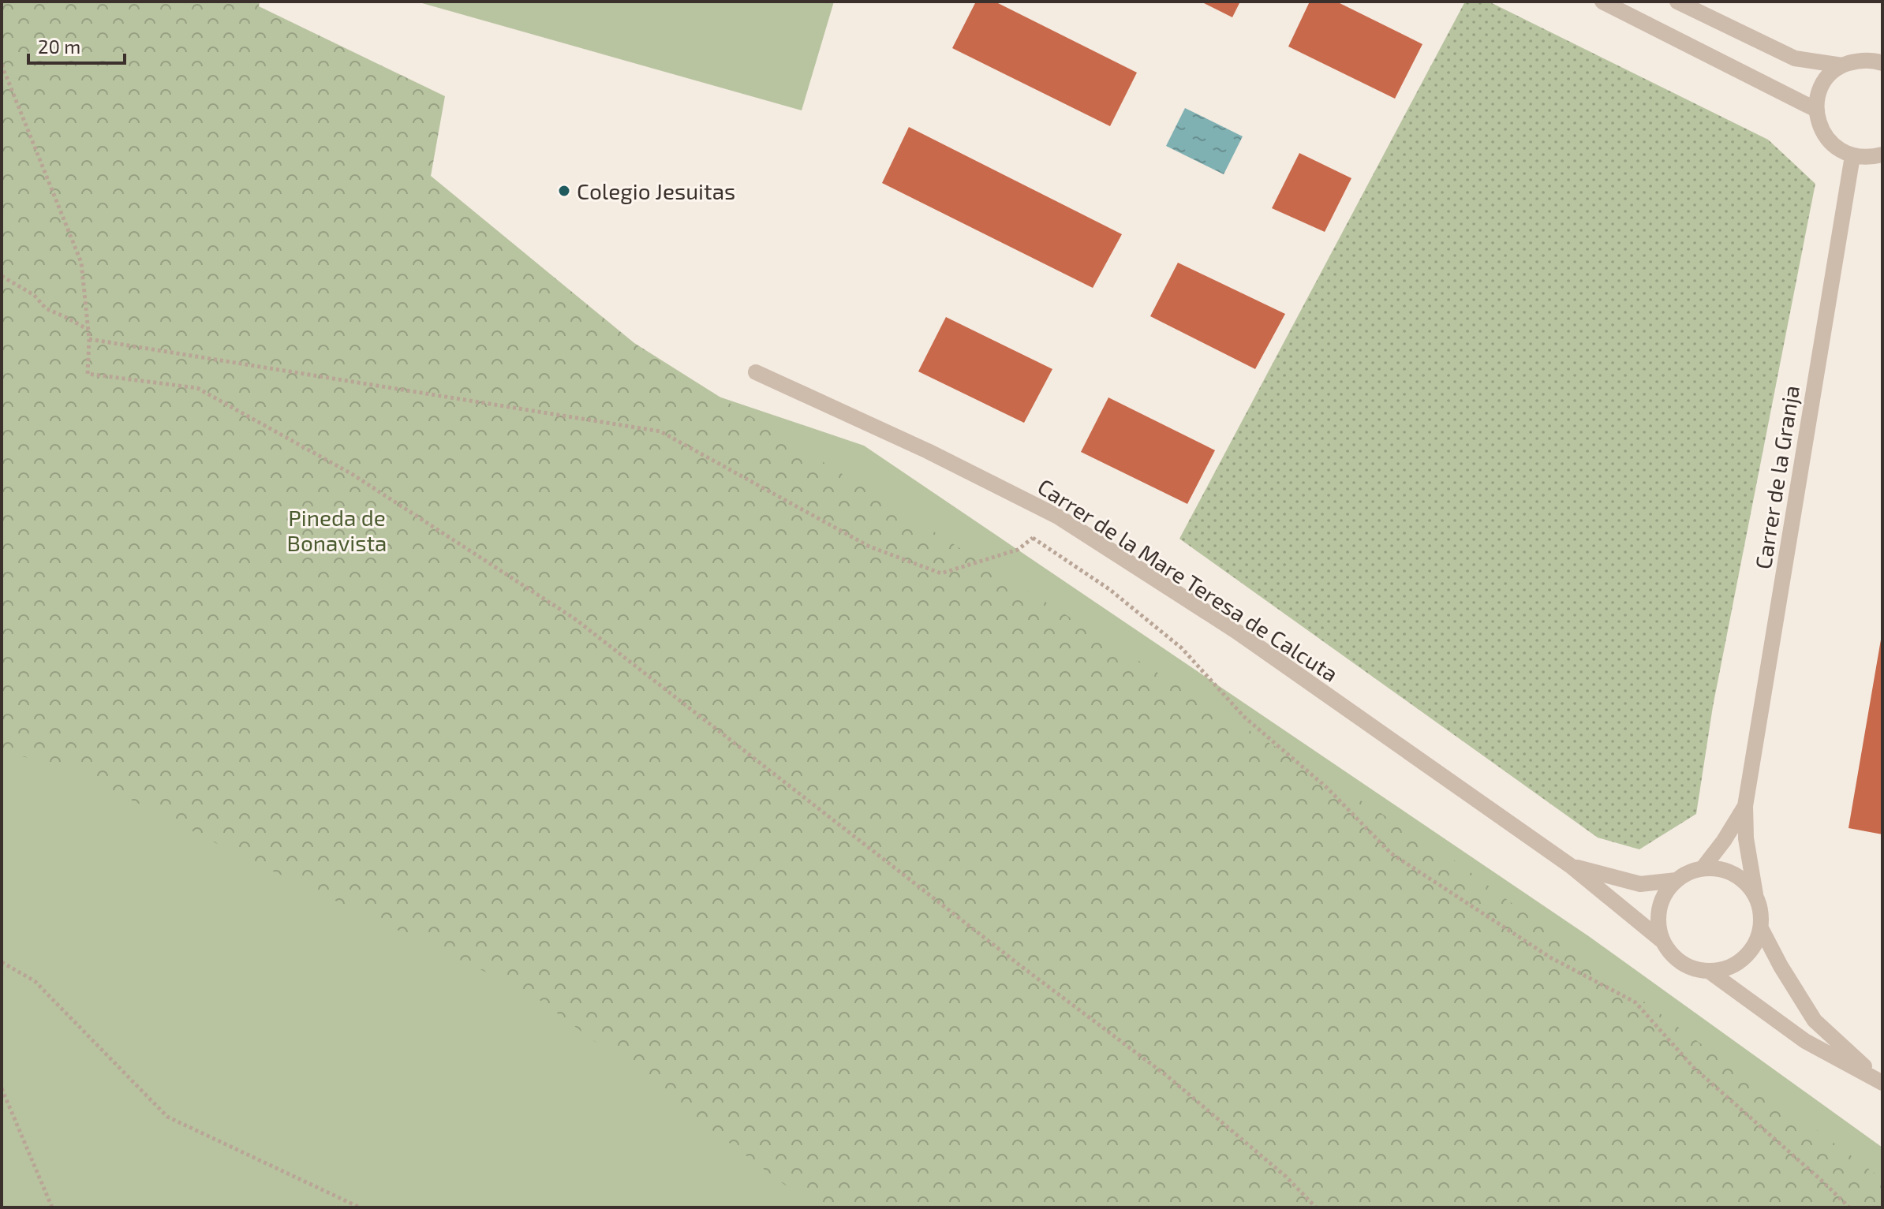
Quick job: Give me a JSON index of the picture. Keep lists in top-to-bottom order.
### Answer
{
  "streets": {
    "street": ["Carrer de la Granja", "Carrer de la Mare Teresa de Calcuta"]
  },
  "crossings": [
    ["Carrer de la Granja", "Carrer de la Mare Teresa de Calcuta"]
  ],
  "parks": ["Pineda de Bonavista"],
  "places": ["Colegio Jesuitas"],
  "scale_bar": "20 m"
}
